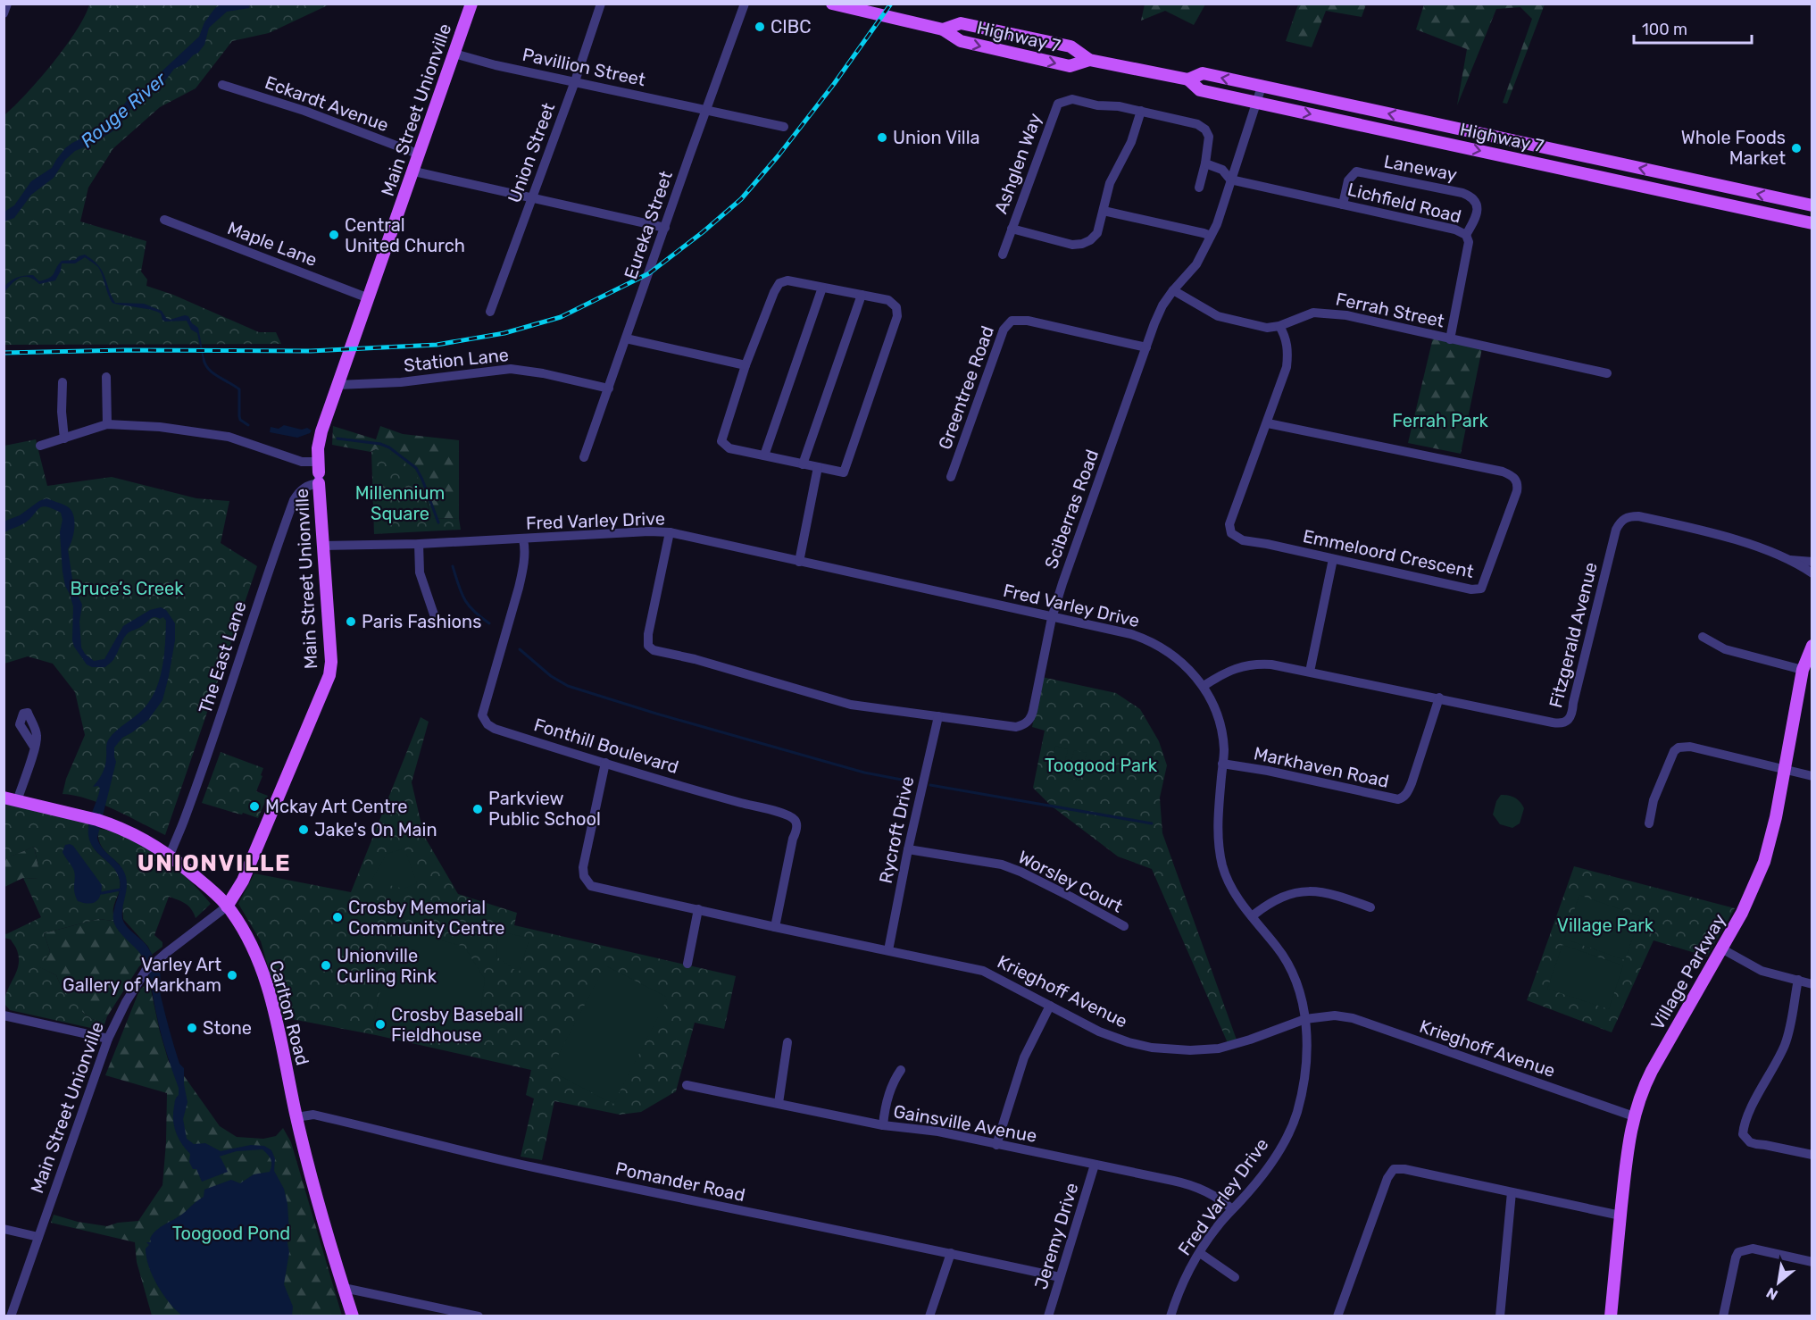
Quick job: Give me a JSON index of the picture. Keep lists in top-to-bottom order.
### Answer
{
  "streets": {
    "main road": [
      "Highway 7",
      "Main Street Unionville",
      "Village Parkway",
      "Carlton Road"
    ],
    "street": [
      "Pavillion Street",
      "Eckardt Avenue",
      "Union Street",
      "Ashglen Way",
      "Laneway",
      "Lichfield Road",
      "Eureka Street",
      "Maple Lane",
      "Ferrah Street",
      "Station Lane",
      "Greentree Road",
      "Sciberras Road",
      "Fred Varley Drive",
      "Emmeloord Crescent",
      "Fitzgerald Avenue",
      "The East Lane",
      "Fonthill Boulevard",
      "Markhaven Road",
      "Rycroft Drive",
      "Worsley Court",
      "Krieghoff Avenue",
      "Gainsville Avenue",
      "Pomander Road",
      "Jeremy Drive"
    ]
  },
  "crossings": [
    ["Highway 7", "Sciberras Road"],
    ["Pavillion Street", "Main Street Unionville"],
    ["Pavillion Street", "Union Street"],
    ["Pavillion Street", "Eureka Street"],
    ["Eckardt Avenue", "Main Street Unionville"],
    ["Main Street Unionville", "Maple Lane"],
    ["Main Street Unionville", "Station Lane"],
    ["Main Street Unionville", "Fred Varley Drive"],
    ["Main Street Unionville", "The East Lane"],
    ["Main Street Unionville", "Carlton Road"],
    ["Laneway", "Lichfield Road"],
    ["Lichfield Road", "Ferrah Street"],
    ["Lichfield Road", "Sciberras Road"],
    ["Eureka Street", "Station Lane"],
    ["Ferrah Street", "Sciberras Road"],
    ["Ferrah Street", "Emmeloord Crescent"],
    ["Greentree Road", "Sciberras Road"],
    ["Sciberras Road", "Fred Varley Drive"],
    ["Sciberras Road", "Rycroft Drive"],
    ["Fred Varley Drive", "Fitzgerald Avenue"],
    ["Fred Varley Drive", "Fonthill Boulevard"],
    ["Fred Varley Drive", "Markhaven Road"],
    ["Fred Varley Drive", "Krieghoff Avenue"],
    ["Fred Varley Drive", "Gainsville Avenue"],
    ["Fitzgerald Avenue", "Markhaven Road"],
    ["The East Lane", "Carlton Road"],
    ["Fonthill Boulevard", "Krieghoff Avenue"],
    ["Rycroft Drive", "Worsley Court"],
    ["Rycroft Drive", "Krieghoff Avenue"],
    ["Village Parkway", "Krieghoff Avenue"],
    ["Carlton Road", "Pomander Road"],
    ["Gainsville Avenue", "Jeremy Drive"],
    ["Pomander Road", "Jeremy Drive"]
  ],
  "districts": ["UNIONVILLE"],
  "water": ["Rouge River"],
  "parks": [
    "Ferrah Park",
    "Millennium Square",
    "Bruce’s Creek",
    "Toogood Park",
    "Village Park",
    "Toogood Pond"
  ],
  "places": [
    "CIBC",
    "Union Villa",
    "Whole Foods Market",
    "Central United Church",
    "Paris Fashions",
    "Mckay Art Centre",
    "Parkview Public School",
    "Jake's On Main",
    "Crosby Memorial Community Centre",
    "Unionville Curling Rink",
    "Varley Art Gallery of Markham",
    "Crosby Baseball Fieldhouse",
    "Stone"
  ],
  "scale_bar": "100 m",
  "north": "bottom left"
}
